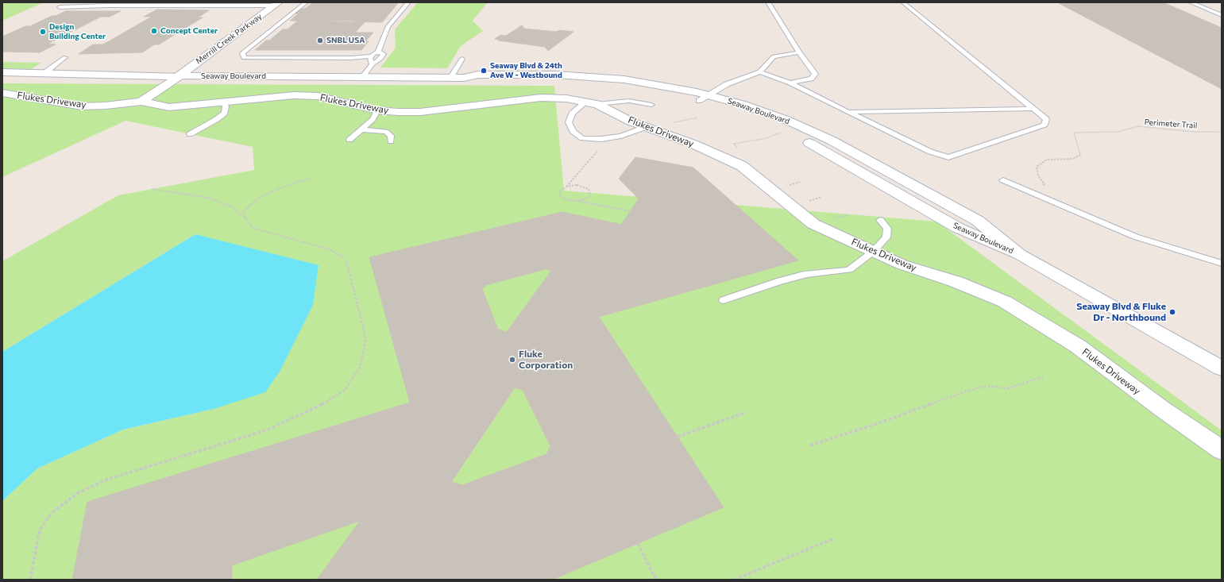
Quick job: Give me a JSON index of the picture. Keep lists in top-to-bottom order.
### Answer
{
  "streets": {
    "street": ["Merrill Creek Parkway", "Seaway Boulevard", "Flukes Driveway"],
    "path": ["Perimeter Trail"]
  },
  "crossings": [
    ["Merrill Creek Parkway", "Seaway Boulevard"],
    ["Merrill Creek Parkway", "Flukes Driveway"]
  ],
  "places": [
    "Concept Center",
    "Design Building Center",
    "SNBL USA",
    "Seaway Blvd & 24th Ave W - Westbound",
    "Seaway Blvd & Fluke Dr - Northbound",
    "Fluke Corporation"
  ]
}
